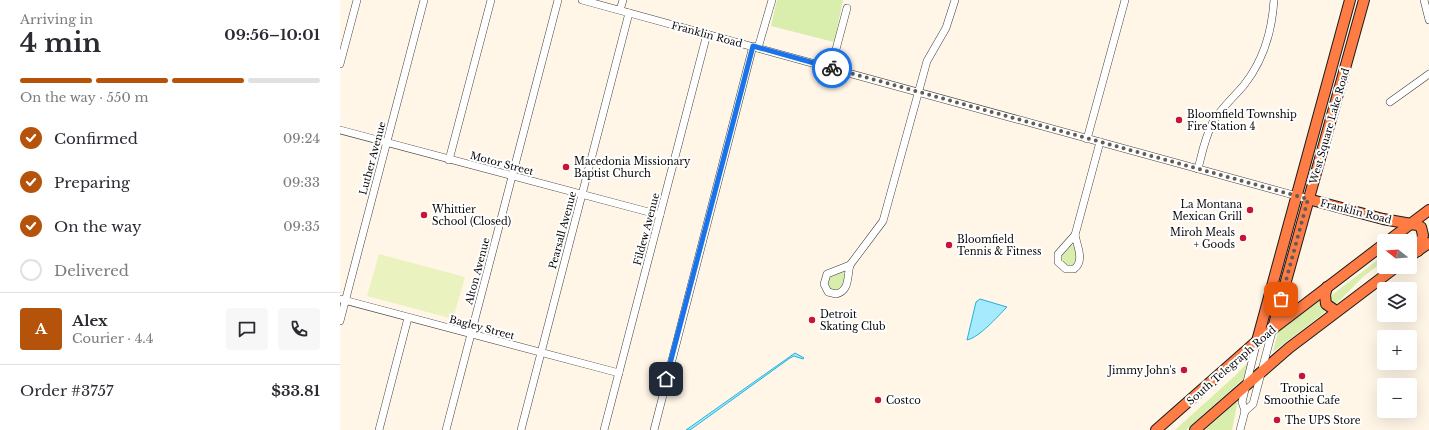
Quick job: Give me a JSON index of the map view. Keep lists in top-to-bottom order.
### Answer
{
  "streets": {
    "highway": ["Franklin Road", "West Square Lake Road", "South Telegraph Road"],
    "street": [
      "Luther Avenue",
      "Motor Street",
      "Fildew Avenue",
      "Pearsall Avenue",
      "Alton Avenue",
      "Bagley Street"
    ]
  },
  "crossings": [
    ["Franklin Road", "West Square Lake Road"],
    ["Franklin Road", "Fildew Avenue"],
    ["Franklin Road", "Pearsall Avenue"],
    ["West Square Lake Road", "South Telegraph Road"],
    ["Luther Avenue", "Motor Street"],
    ["Luther Avenue", "Bagley Street"],
    ["Motor Street", "Fildew Avenue"],
    ["Motor Street", "Pearsall Avenue"],
    ["Motor Street", "Alton Avenue"],
    ["Fildew Avenue", "Bagley Street"],
    ["Pearsall Avenue", "Bagley Street"],
    ["Alton Avenue", "Bagley Street"]
  ],
  "places": [
    "Bloomfield Township Fire Station 4",
    "Macedonia Missionary Baptist Church",
    "La Montana Mexican Grill",
    "Whittier School (Closed)",
    "Miroh Meals + Goods",
    "Bloomfield Tennis & Fitness",
    "Detroit Skating Club",
    "Jimmy John's",
    "Tropical Smoothie Cafe",
    "Costco",
    "The UPS Store"
  ],
  "north": "left",
  "page": {
    "heading": ["4 min", "Arriving in", "09:56–10:01"],
    "panel": [
      "Alex",
      "Courier · 4.4",
      "Order #3757",
      "$33.81"
    ],
    "bar": "On the way · 550 m",
    "list": [
      ["Confirmed", "09:24"],
      ["Preparing", "09:33"],
      ["On the way", "09:35"],
      "Delivered"
    ],
    "map_buttons": ["+", "−"],
    "round": "A"
  }
}
